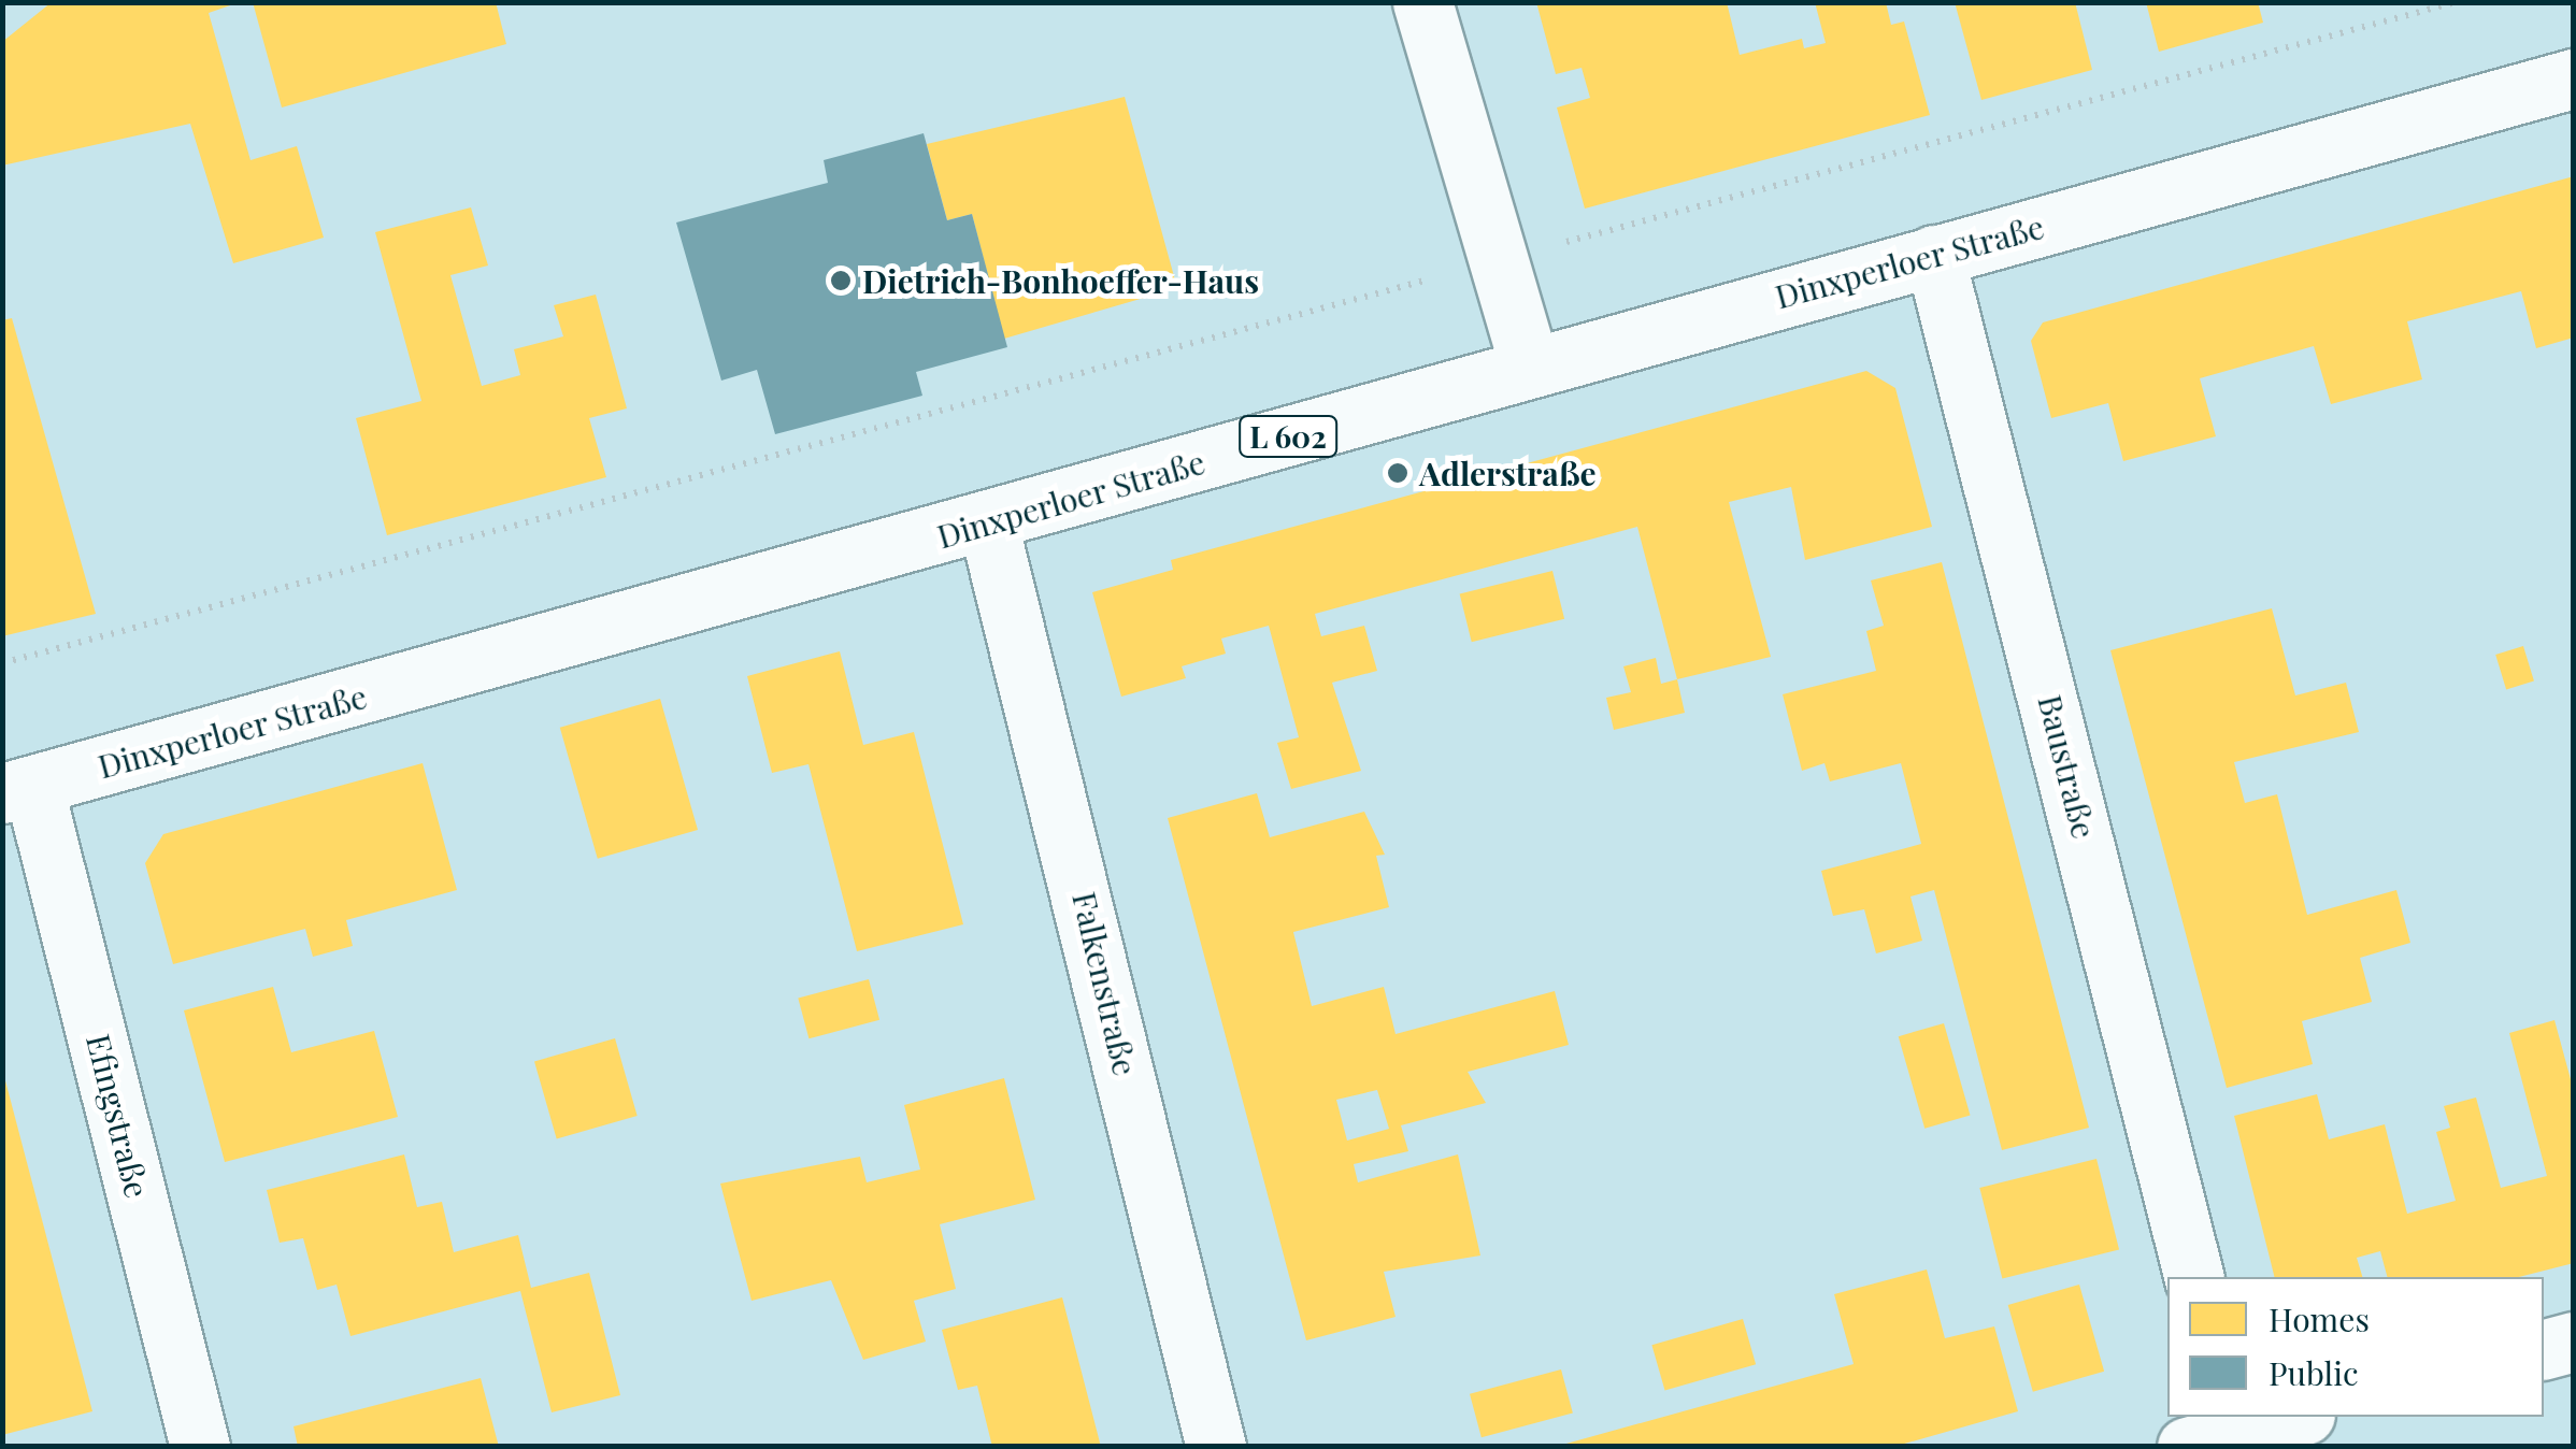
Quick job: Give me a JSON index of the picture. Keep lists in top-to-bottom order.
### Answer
{
  "streets": {
    "street": [
      "Dinxperloer Straße",
      "L 602",
      "Baustraße",
      "Falkenstraße",
      "Efingstraße"
    ]
  },
  "crossings": [
    ["Dinxperloer Straße", "Baustraße"],
    ["Dinxperloer Straße", "Falkenstraße"],
    ["Dinxperloer Straße", "Efingstraße"]
  ],
  "places": ["Dietrich-Bonhoeffer-Haus", "Adlerstraße"],
  "legend": ["Homes", "Public"]
}
